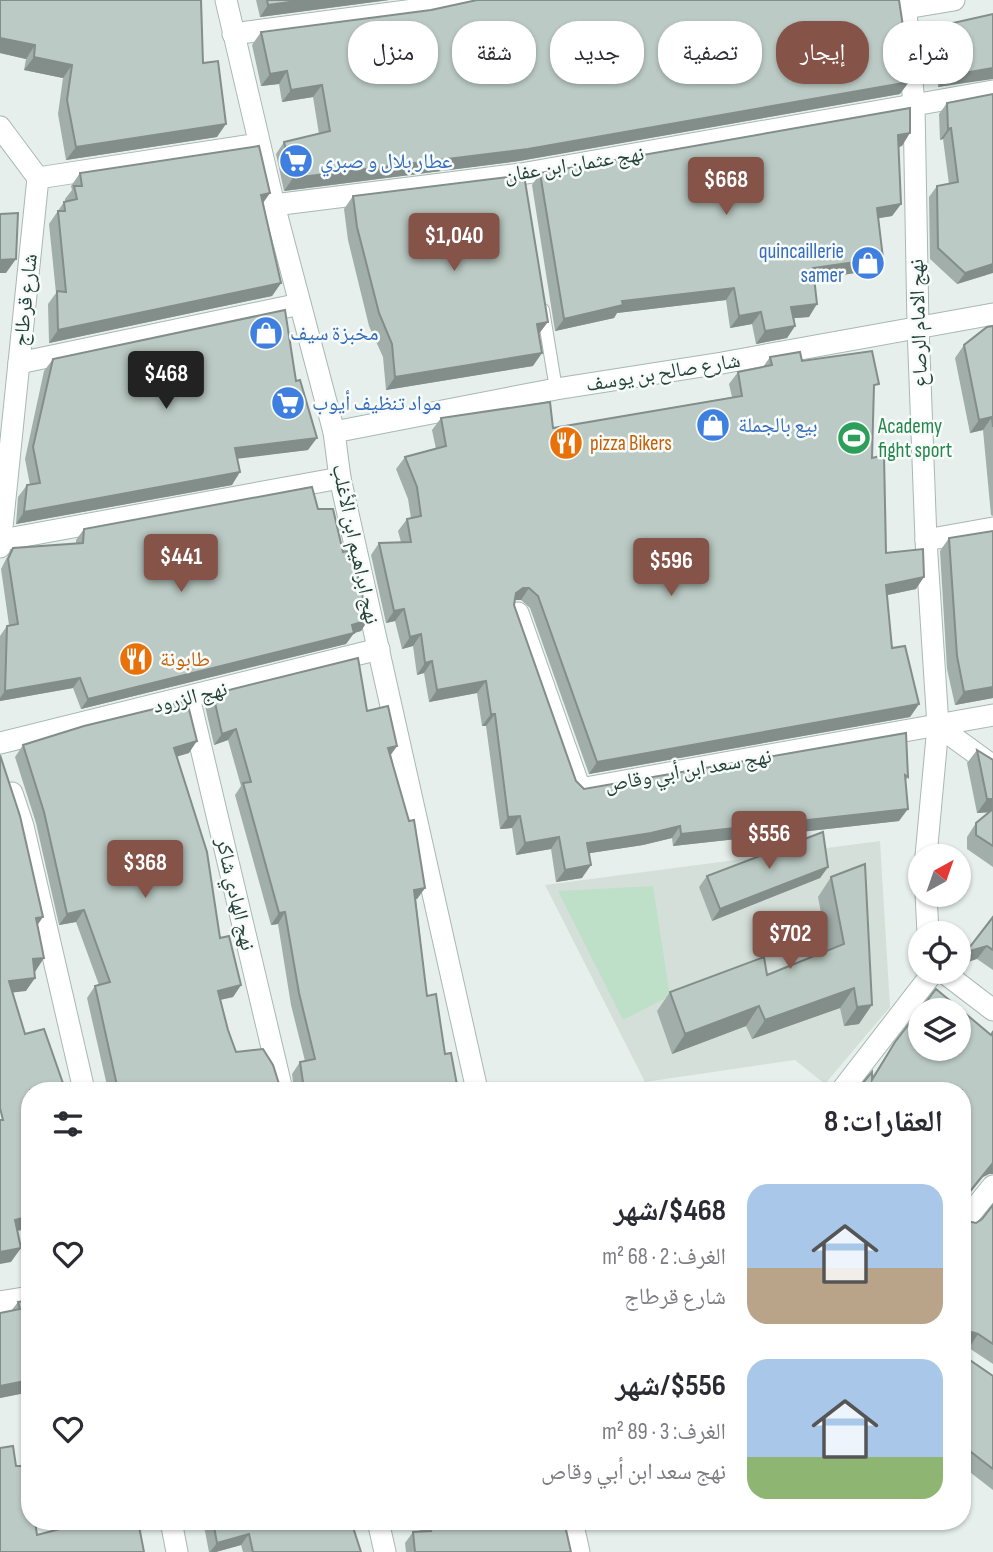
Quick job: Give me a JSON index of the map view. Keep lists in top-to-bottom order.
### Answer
{
  "streets": {
    "street": [
      "نهج عثمان ابن عفان",
      "شارع قرطاج",
      "نهج الامام الرصاع",
      "شارع صالح بن يوسف",
      "نهج ابراهيم ابن الأغلب",
      "نهج الزرود",
      "نهج سعد ابن أبي وقاص",
      "نهج الهادي شاكر"
    ]
  },
  "crossings": [
    ["نهج عثمان ابن عفان", "نهج الامام الرصاع"],
    ["نهج عثمان ابن عفان", "نهج ابراهيم ابن الأغلب"],
    ["نهج الامام الرصاع", "شارع صالح بن يوسف"],
    ["نهج الامام الرصاع", "نهج سعد ابن أبي وقاص"],
    ["شارع صالح بن يوسف", "نهج ابراهيم ابن الأغلب"],
    ["نهج ابراهيم ابن الأغلب", "نهج الزرود"],
    ["نهج الزرود", "نهج الهادي شاكر"]
  ],
  "places": {
    "supermarket": ["عطار بلال و صبري", "مواد تنظيف أيوب"],
    "shop": ["quincaillerie samer", "مخبزة سيف", "بيع بالجملة"],
    "sports": ["Academy fight sport"],
    "restaurant": ["pizza Bikers", "طابونة"]
  },
  "north": "top right",
  "page": {
    "chip": [
      "شراء",
      "إيجار",
      "تصفية",
      "جديد",
      "شقة",
      "منزل"
    ],
    "price": [
      "$668",
      "$1,040",
      "$468",
      "$441",
      "$596",
      "$556",
      "$368",
      "$702"
    ],
    "heading": "العقارات: 8",
    "list": [
      {
        "name": "$468/شهر",
        "note": "الغرف: 2 · 68 m² · شارع قرطاج"
      },
      {
        "name": "$556/شهر",
        "note": "الغرف: 3 · 89 m² · نهج سعد ابن أبي وقاص"
      }
    ]
  }
}
